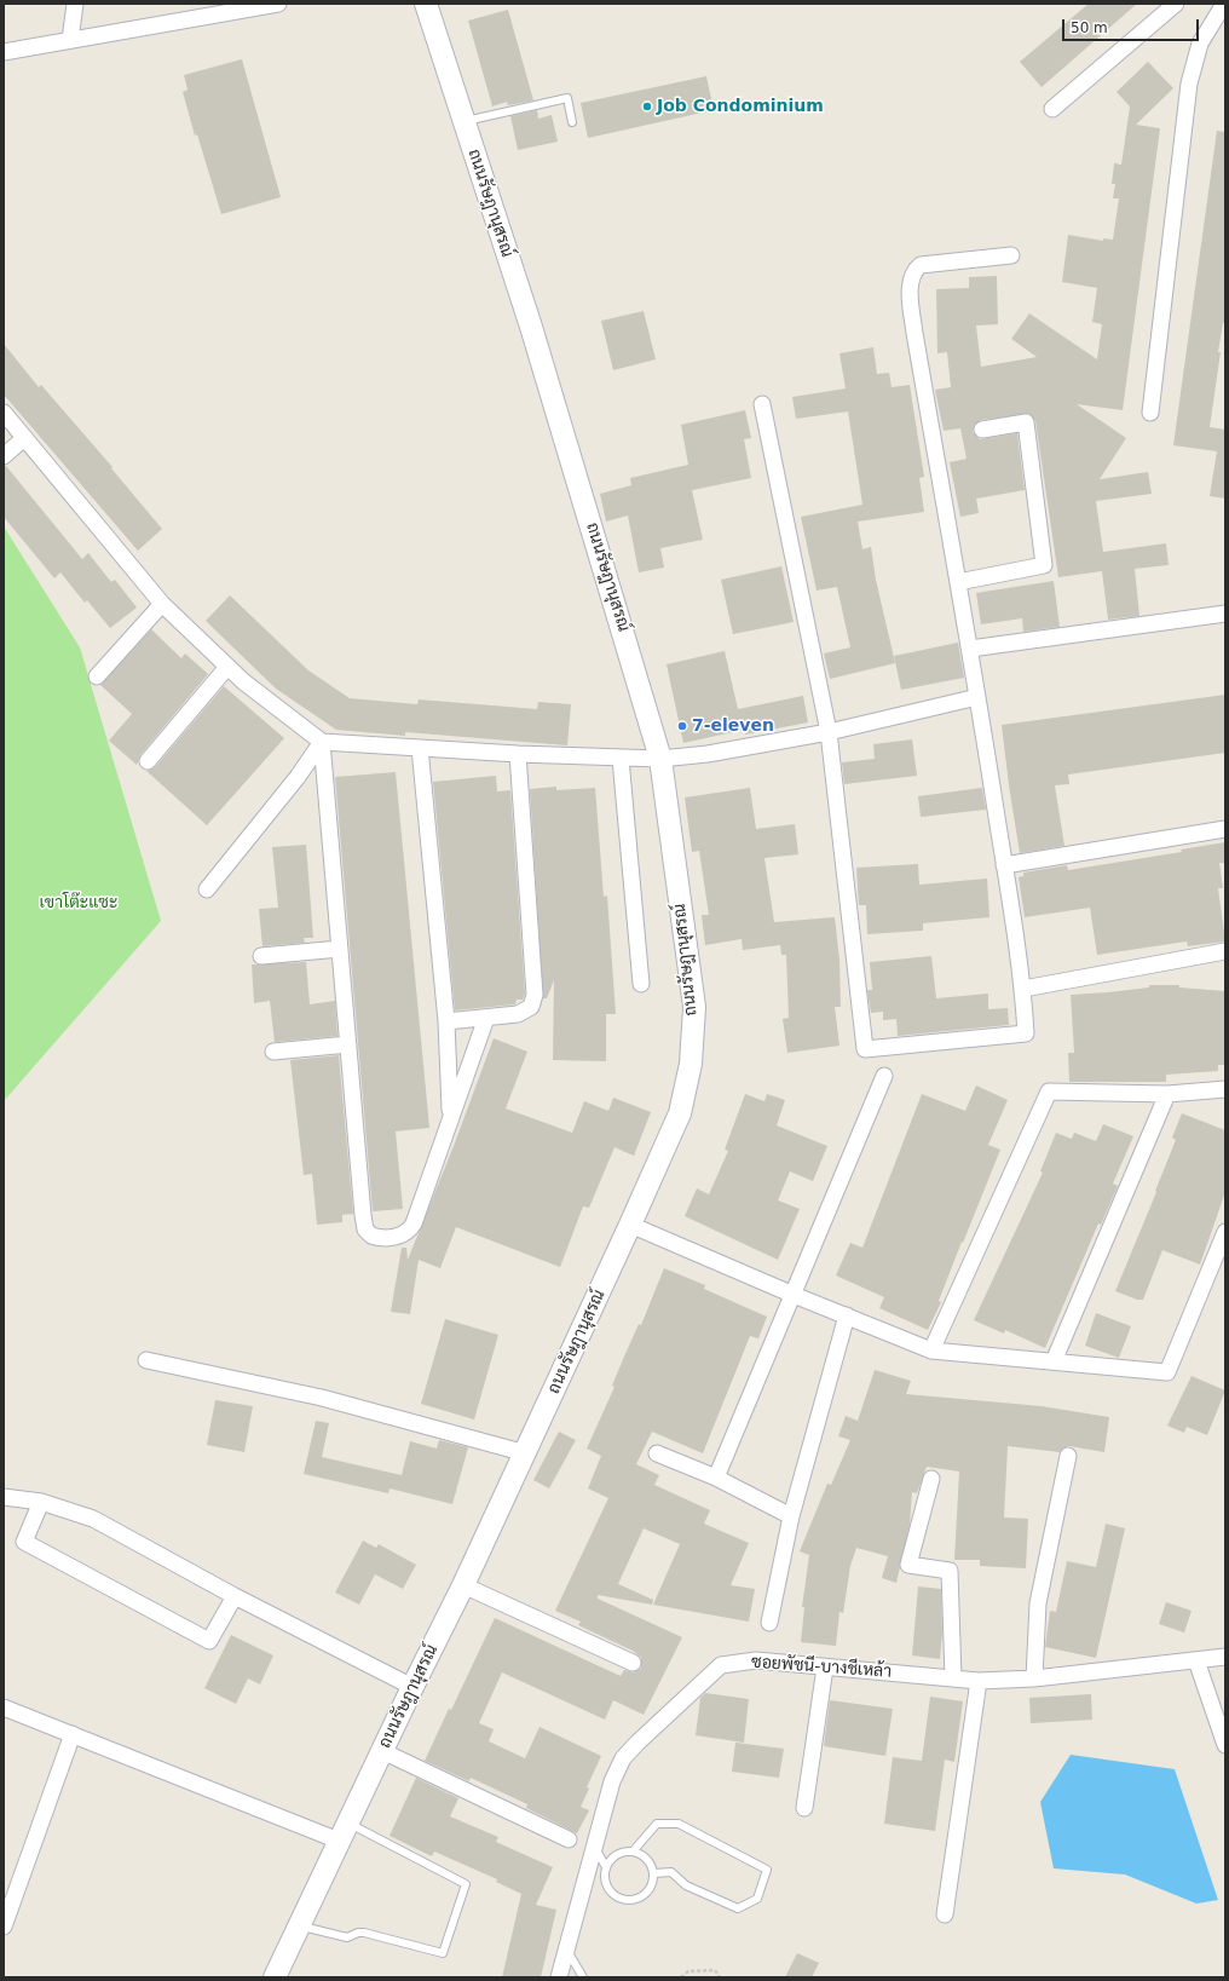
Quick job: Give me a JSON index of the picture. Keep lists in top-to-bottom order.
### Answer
{
  "streets": {
    "street": ["ถนนรัษฎานุสรณ์", "ซอยพัชนี-บางชีเหล้า"]
  },
  "parks": ["เขาโต๊ะแซะ"],
  "places": ["Job Condominium", "7-eleven"],
  "scale_bar": "50 m"
}
